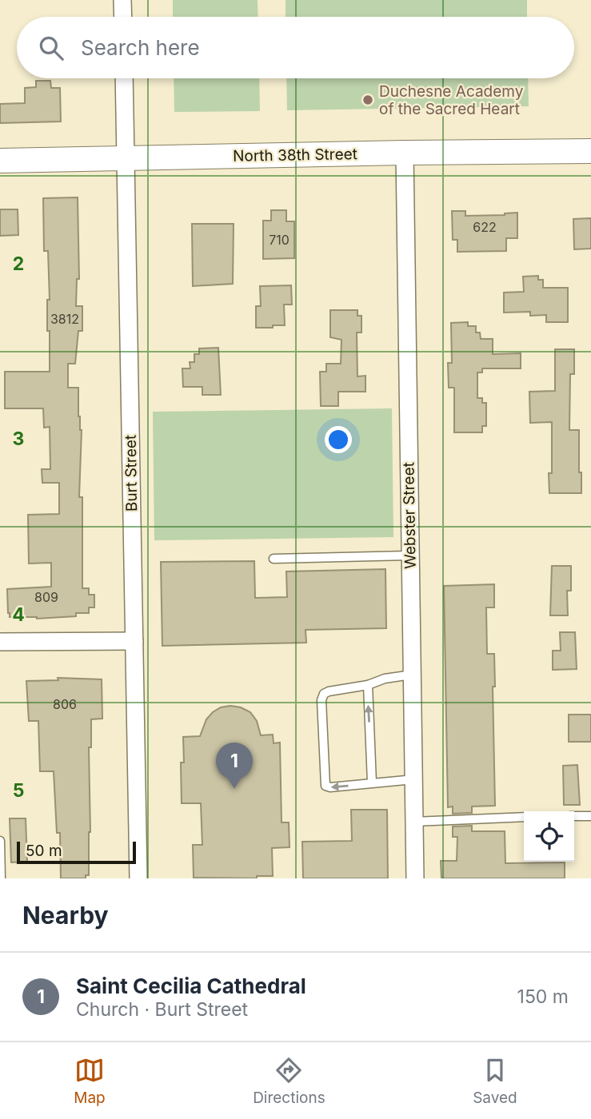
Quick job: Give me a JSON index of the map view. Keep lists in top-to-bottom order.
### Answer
{
  "streets": {
    "street": ["North 38th Street", "Burt Street", "Webster Street"]
  },
  "crossings": [
    ["North 38th Street", "Burt Street"],
    ["North 38th Street", "Webster Street"]
  ],
  "places": ["Duchesne Academy of the Sacred Heart"],
  "house_numbers": [
    "622",
    "710",
    "3812",
    "809",
    "806"
  ],
  "scale_bar": "50 m",
  "page": {
    "search": "Search here",
    "pins": "1",
    "scale": "50 m",
    "heading": "Nearby",
    "list": [
      {
        "mark": "1",
        "name": "Saint Cecilia Cathedral",
        "note": "Church · Burt Street",
        "value": "150 m"
      }
    ],
    "nav": ["Map", "Directions", "Saved"]
  },
  "grid": {
    "rows": [
      "2",
      "3",
      "4",
      "5"
    ]
  }
}
